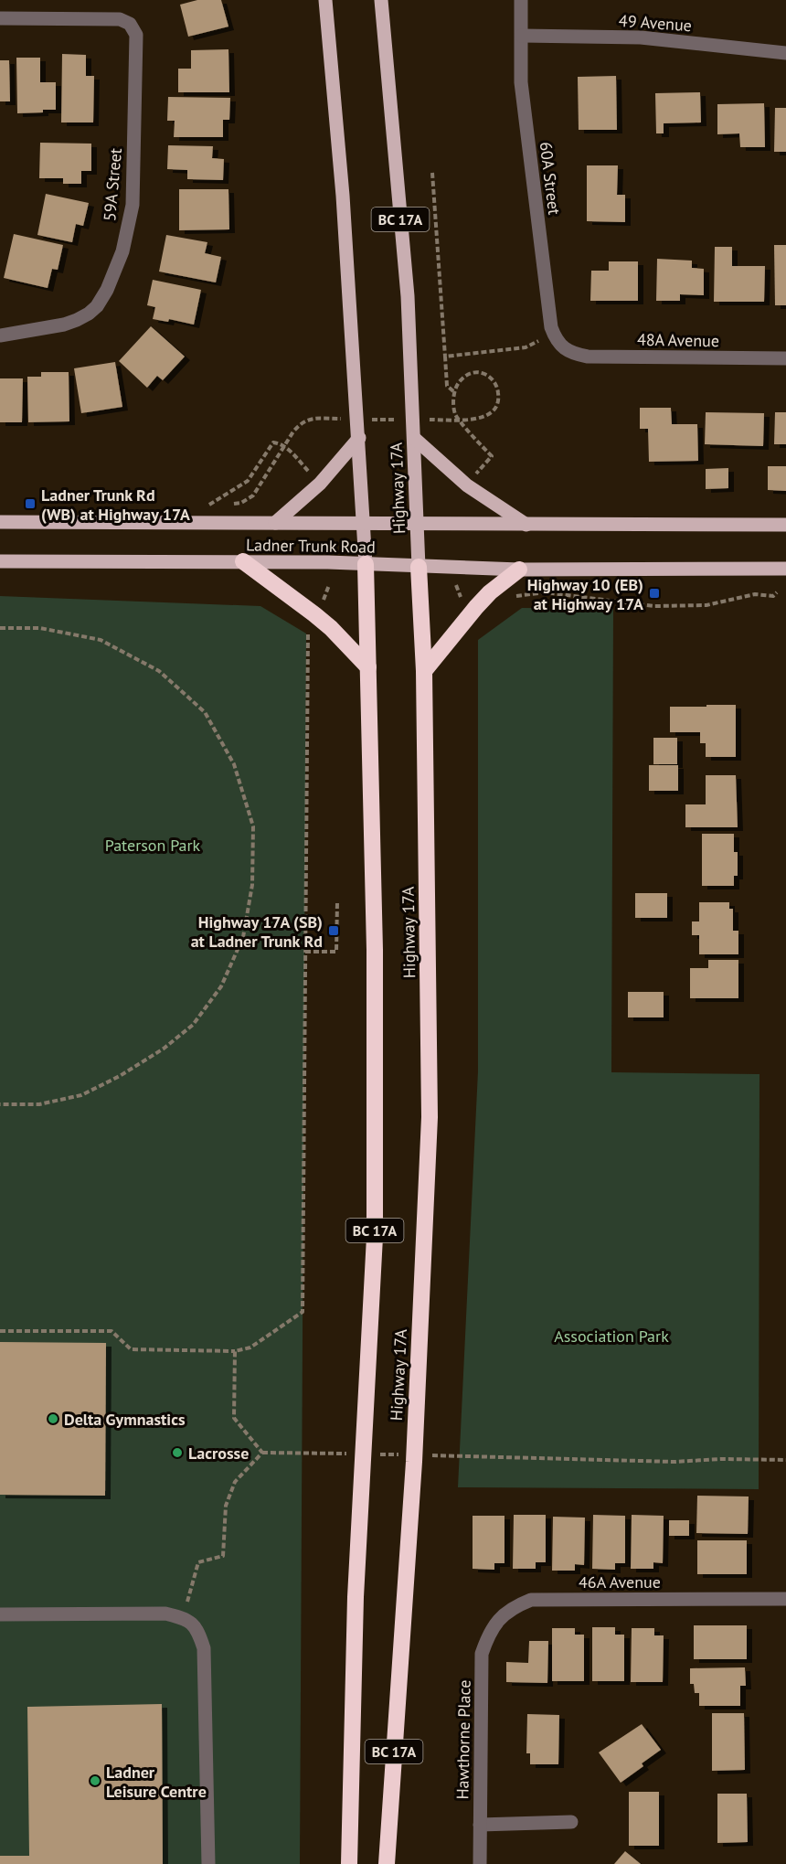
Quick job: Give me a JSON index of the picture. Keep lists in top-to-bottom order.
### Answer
{
  "streets": {
    "highway": ["BC 17A", "Highway 17A"],
    "main road": ["Ladner Trunk Road"],
    "street": [
      "49 Avenue",
      "60A Street",
      "59A Street",
      "48A Avenue",
      "46A Avenue",
      "Hawthorne Place"
    ]
  },
  "crossings": [
    ["49 Avenue", "60A Street"],
    ["60A Street", "48A Avenue"],
    ["Highway 17A", "Ladner Trunk Road"],
    ["46A Avenue", "Hawthorne Place"]
  ],
  "parks": ["Paterson Park", "Association Park"],
  "places": {
    "transit": ["Ladner Trunk Rd (WB) at Highway 17A", "Highway 10 (EB) at Highway 17A", "Highway 17A (SB) at Ladner Trunk Rd"],
    "other": ["Delta Gymnastics", "Lacrosse", "Ladner Leisure Centre"]
  }
}
